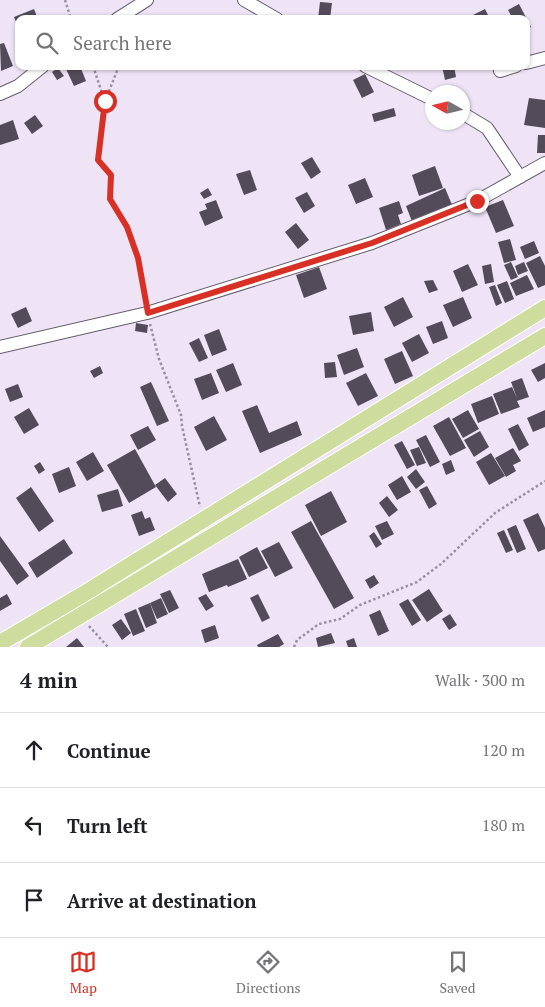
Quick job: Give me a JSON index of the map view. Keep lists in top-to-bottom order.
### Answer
{
  "north": "left",
  "page": {
    "search": "Search here",
    "heading": ["4 min", "Walk · 300 m"],
    "list": [
      ["Continue", "120 m"],
      ["Turn left", "180 m"],
      "Arrive at destination"
    ],
    "nav": ["Map", "Directions", "Saved"]
  }
}
